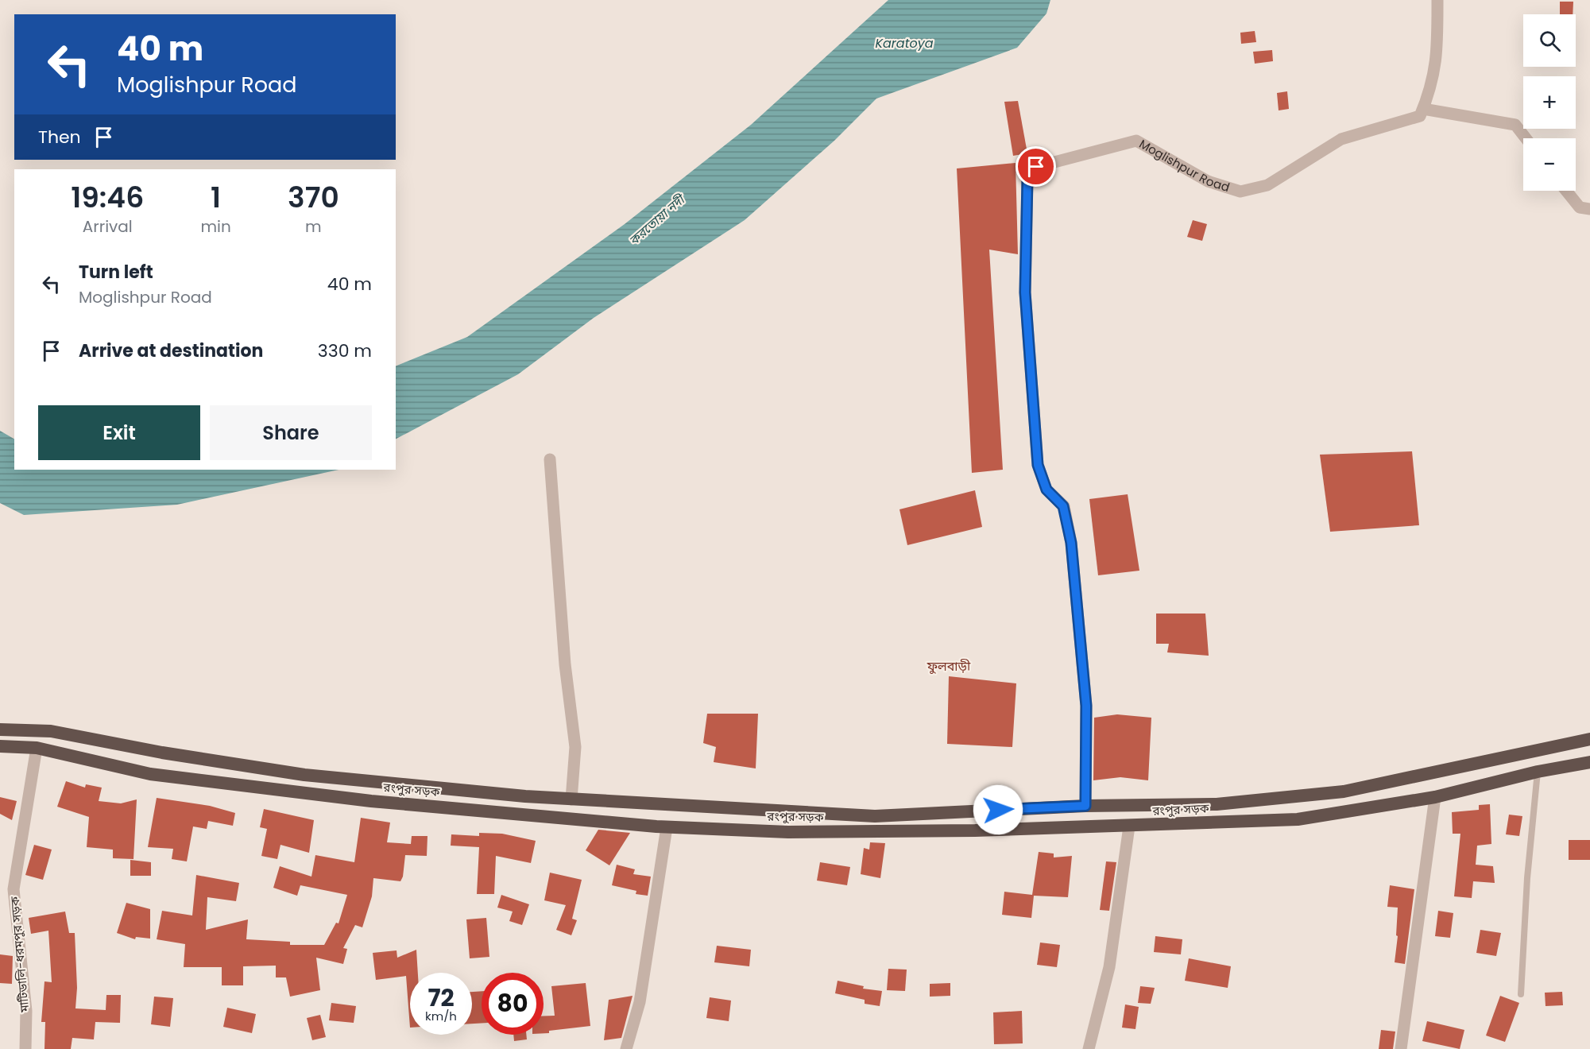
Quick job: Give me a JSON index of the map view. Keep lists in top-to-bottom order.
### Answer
{
  "streets": {
    "highway": ["রংপুর সড়ক"],
    "street": ["Moglishpur Road", "মাটিডালি-ধরমপুর সড়ক"]
  },
  "crossings": [
    ["Moglishpur Road", "রংপুর সড়ক"],
    ["রংপুর সড়ক", "মাটিডালি-ধরমপুর সড়ক"]
  ],
  "districts": ["ফুলবাড়ী"],
  "water": ["Karatoya", "করতোয়া নদী"],
  "page": {
    "map_buttons": ["+", "−"],
    "turn": ["40 m", "Moglishpur Road"],
    "then": "Then",
    "eta": [
      "19:46",
      "Arrival",
      "1",
      "min",
      "370",
      "m"
    ],
    "list": [
      {
        "name": "Turn left",
        "note": "Moglishpur Road",
        "value": "40 m"
      },
      {
        "name": "Arrive at destination",
        "value": "330 m"
      }
    ],
    "buttons": ["Exit", "Share"],
    "speed": "72 km/h",
    "limit": "80"
  }
}
